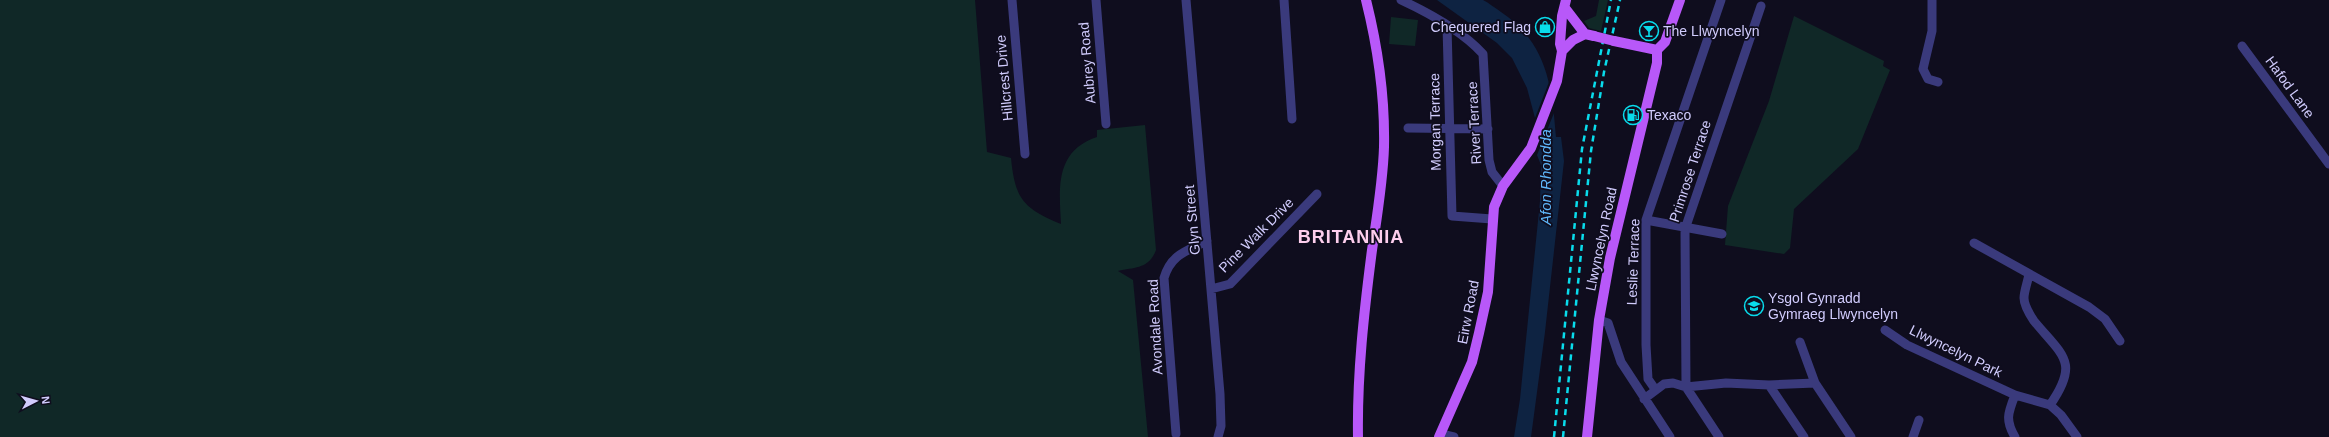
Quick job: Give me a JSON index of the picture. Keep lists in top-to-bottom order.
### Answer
{
  "streets": {
    "main road": ["Llwyncelyn Road", "Eirw Road"],
    "street": [
      "Aubrey Road",
      "Hillcrest Drive",
      "Hafod Lane",
      "Morgan Terrace",
      "River Terrace",
      "Primrose Terrace",
      "Glyn Street",
      "Pine Walk Drive",
      "Leslie Terrace",
      "Avondale Road",
      "Llwyncelyn Park"
    ]
  },
  "crossings": [
    ["Morgan Terrace", "River Terrace"],
    ["Morgan Terrace", "Eirw Road"],
    ["River Terrace", "Eirw Road"],
    ["Glyn Street", "Pine Walk Drive"],
    ["Glyn Street", "Avondale Road"]
  ],
  "districts": ["BRITANNIA"],
  "water": ["Afon Rhondda"],
  "places": {
    "shop": ["Chequered Flag"],
    "bar": ["The Llwyncelyn"],
    "fuel station": ["Texaco"],
    "school or university": ["Ysgol Gynradd Gymraeg Llwyncelyn"]
  },
  "north": "right"
}
